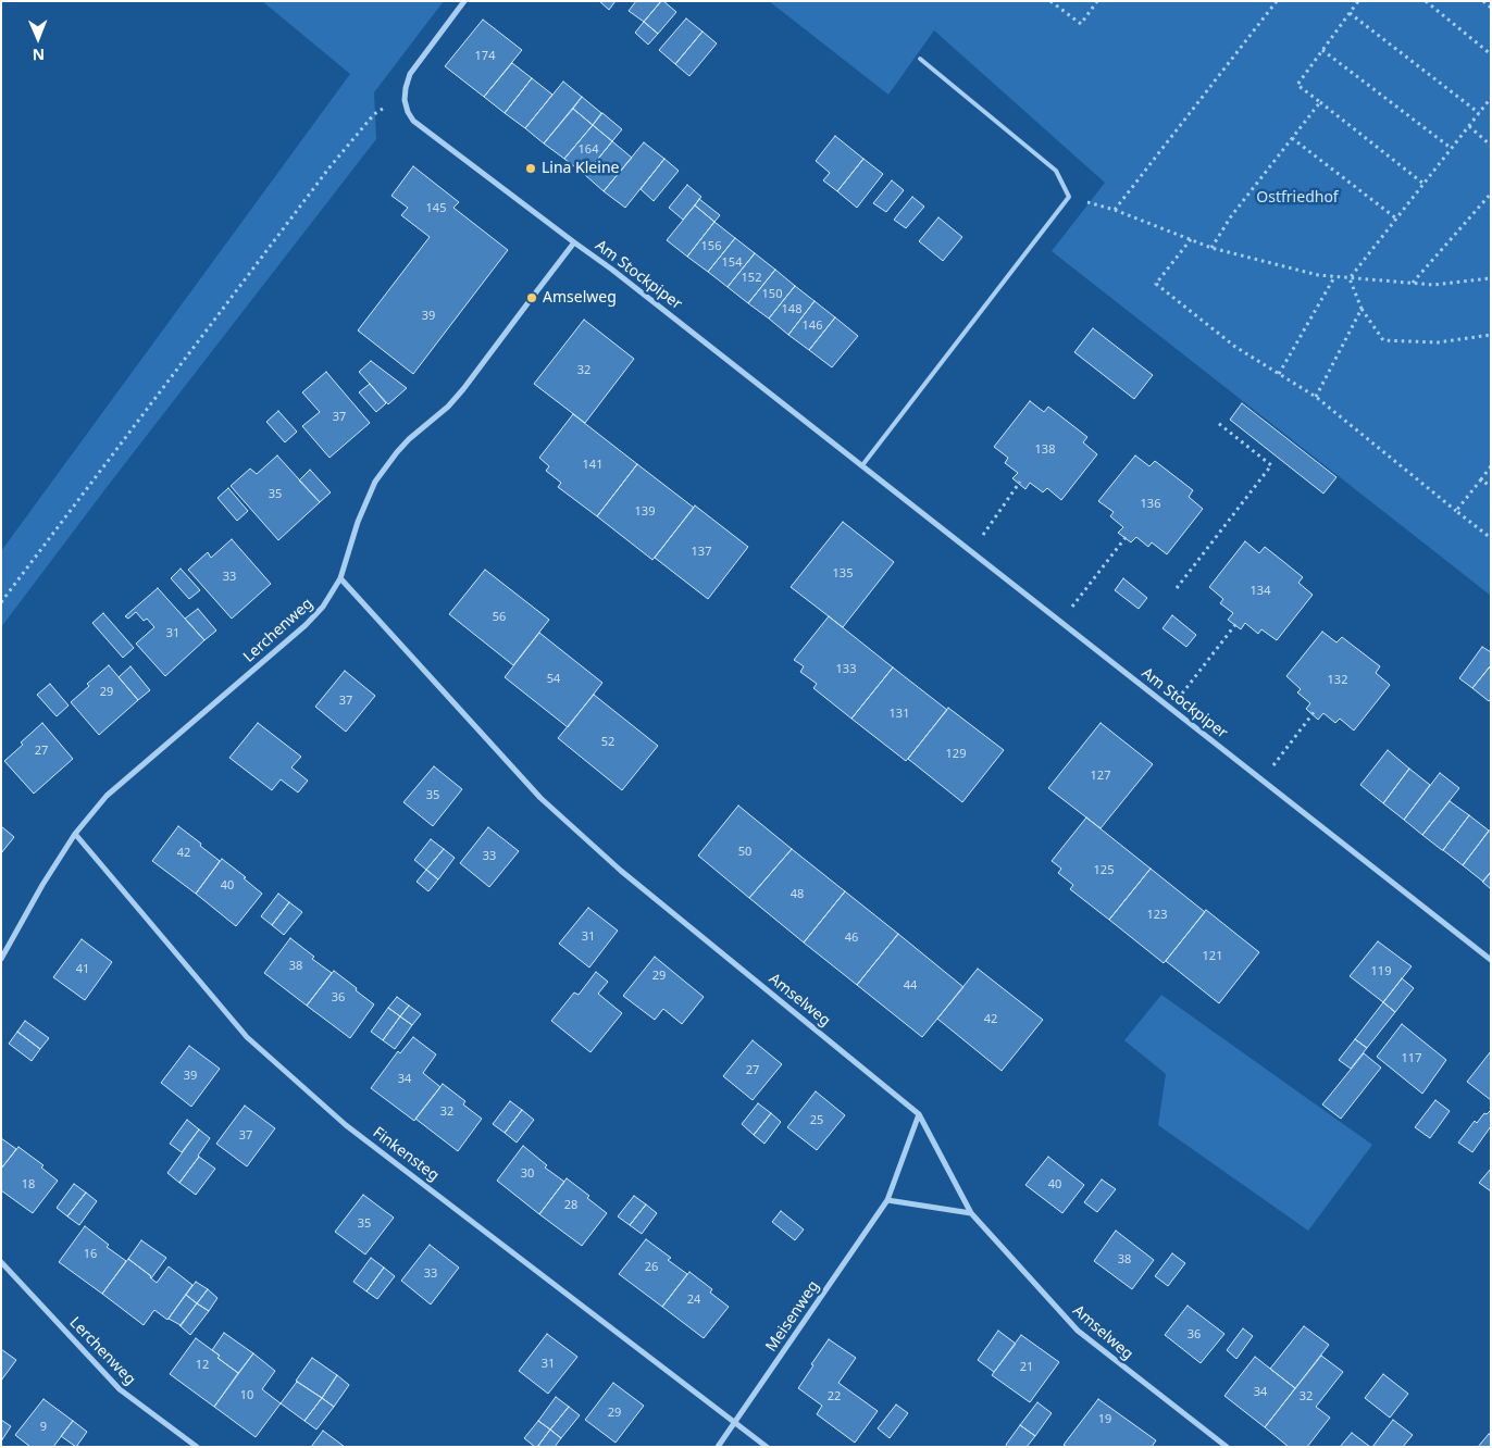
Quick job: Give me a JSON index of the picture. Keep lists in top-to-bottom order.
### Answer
{
  "streets": {
    "street": [
      "Am Stockpiper",
      "Lerchenweg",
      "Amselweg",
      "Finkensteg",
      "Meisenweg"
    ]
  },
  "crossings": [
    ["Am Stockpiper", "Lerchenweg"],
    ["Lerchenweg", "Amselweg"],
    ["Lerchenweg", "Finkensteg"],
    ["Amselweg", "Meisenweg"],
    ["Finkensteg", "Meisenweg"]
  ],
  "parks": ["Ostfriedhof"],
  "places": ["Lina Kleine", "Amselweg"],
  "house_numbers": [
    "174",
    "164",
    "145",
    "156",
    "154",
    "152",
    "150",
    "148",
    "39",
    "146",
    "32",
    "37",
    "138",
    "141",
    "35",
    "136",
    "139",
    "137",
    "135",
    "33",
    "134",
    "56",
    "31",
    "133",
    "54",
    "132",
    "29",
    "37",
    "131",
    "52",
    "27",
    "129",
    "127",
    "35",
    "50",
    "42",
    "33",
    "125",
    "40",
    "48",
    "123",
    "31",
    "46",
    "121",
    "38",
    "41",
    "119",
    "29",
    "44",
    "36",
    "42",
    "117",
    "27",
    "39",
    "34",
    "32",
    "25",
    "37",
    "30",
    "18",
    "40",
    "28",
    "35",
    "16",
    "38",
    "26",
    "33",
    "24",
    "36",
    "31",
    "12",
    "21",
    "34",
    "10",
    "22",
    "32",
    "29",
    "19",
    "9"
  ],
  "north": "bottom"
}
